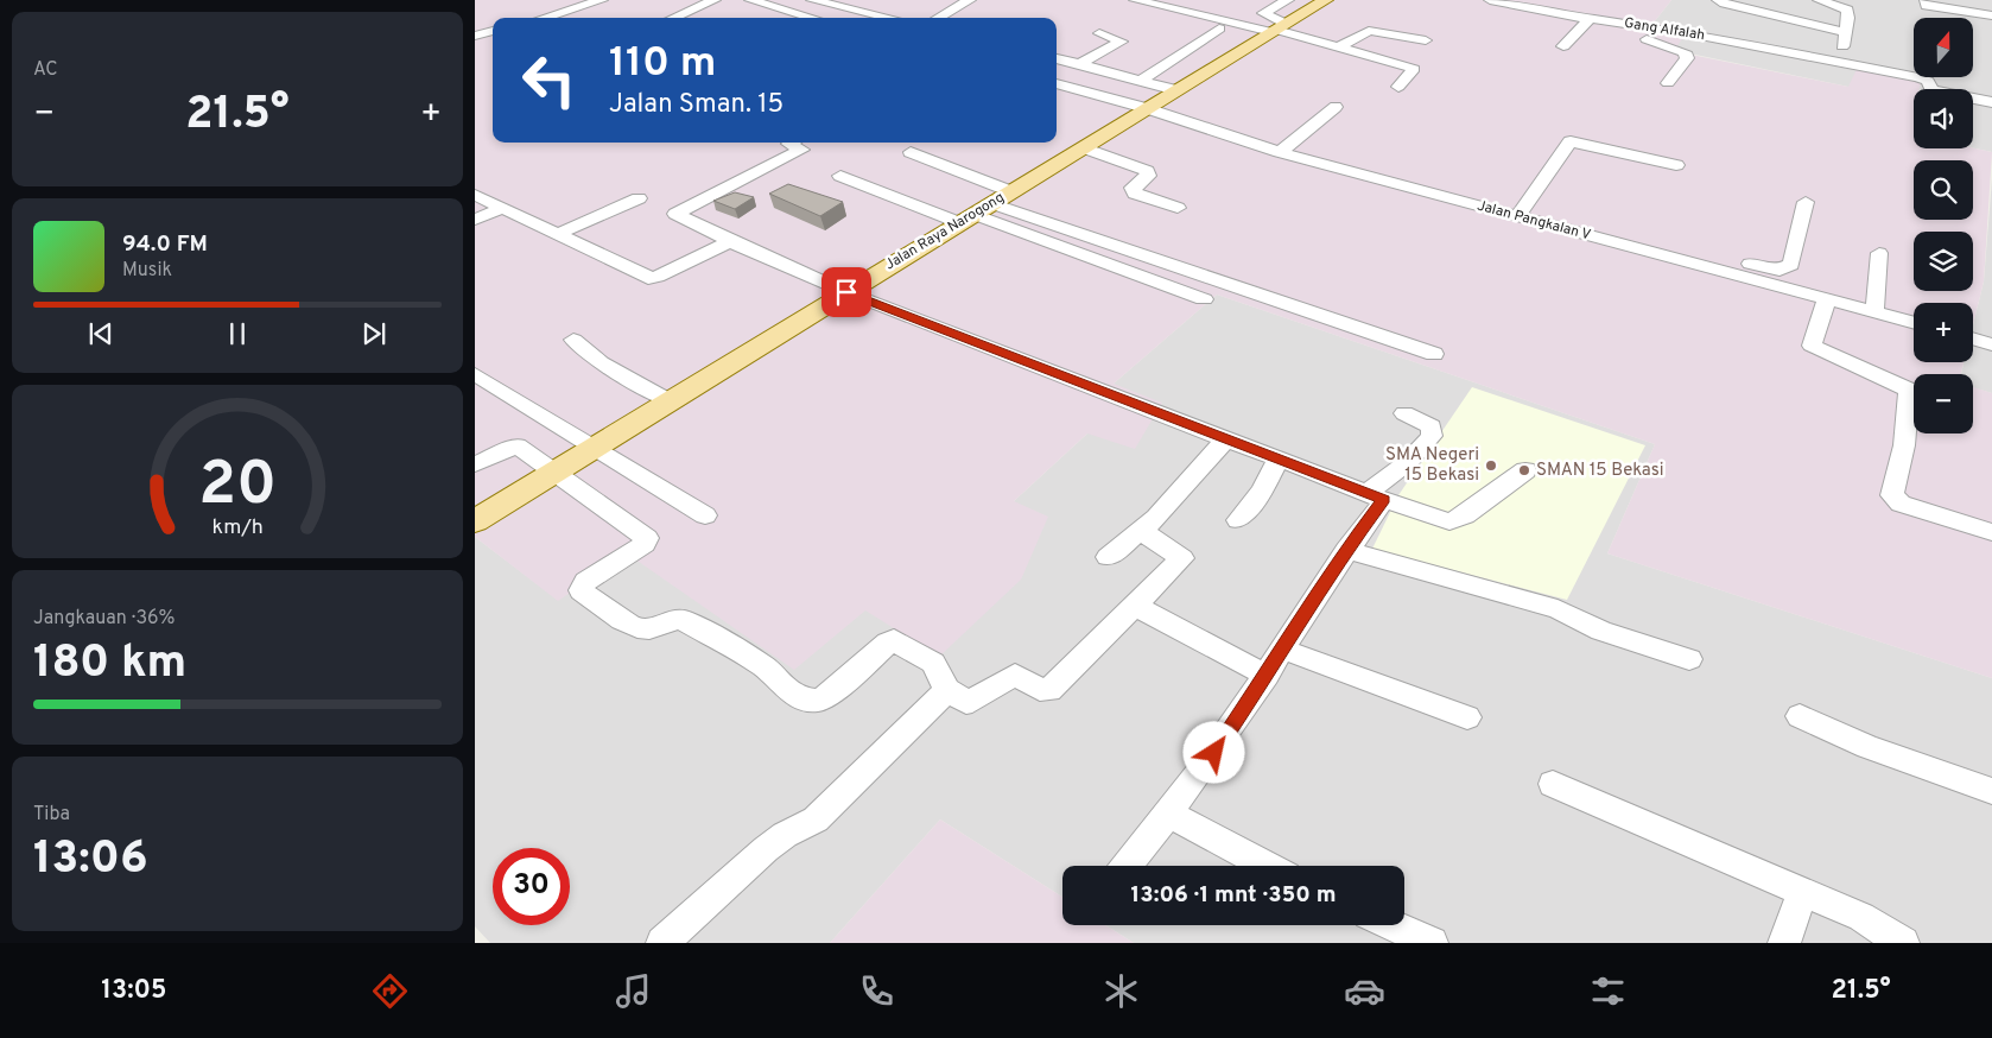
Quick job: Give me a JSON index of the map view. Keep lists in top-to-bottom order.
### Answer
{
  "streets": {
    "main road": ["Jalan Raya Narogong"],
    "street": ["Gang Alfalah", "Jalan Pangkalan V"]
  },
  "crossings": [
    ["Jalan Pangkalan V", "Jalan Raya Narogong"]
  ],
  "places": ["SMA Negeri 15 Bekasi", "SMAN 15 Bekasi"],
  "north": "top",
  "page": {
    "tile": [
      "AC",
      ["Jangkauan · 36%", "180 km"],
      ["Tiba", "13:06"]
    ],
    "map_buttons": ["+", "−"],
    "turn": ["110 m", "Jalan Sman. 15"],
    "heat": ["−", "21.5°", "+"],
    "song": ["94.0 FM", "Musik"],
    "limit": "30",
    "trip": "13:06 · 1 mnt · 350 m",
    "tabs": ["13:05", "21.5°"],
    "gauge": ["20", "km/h"]
  }
}
